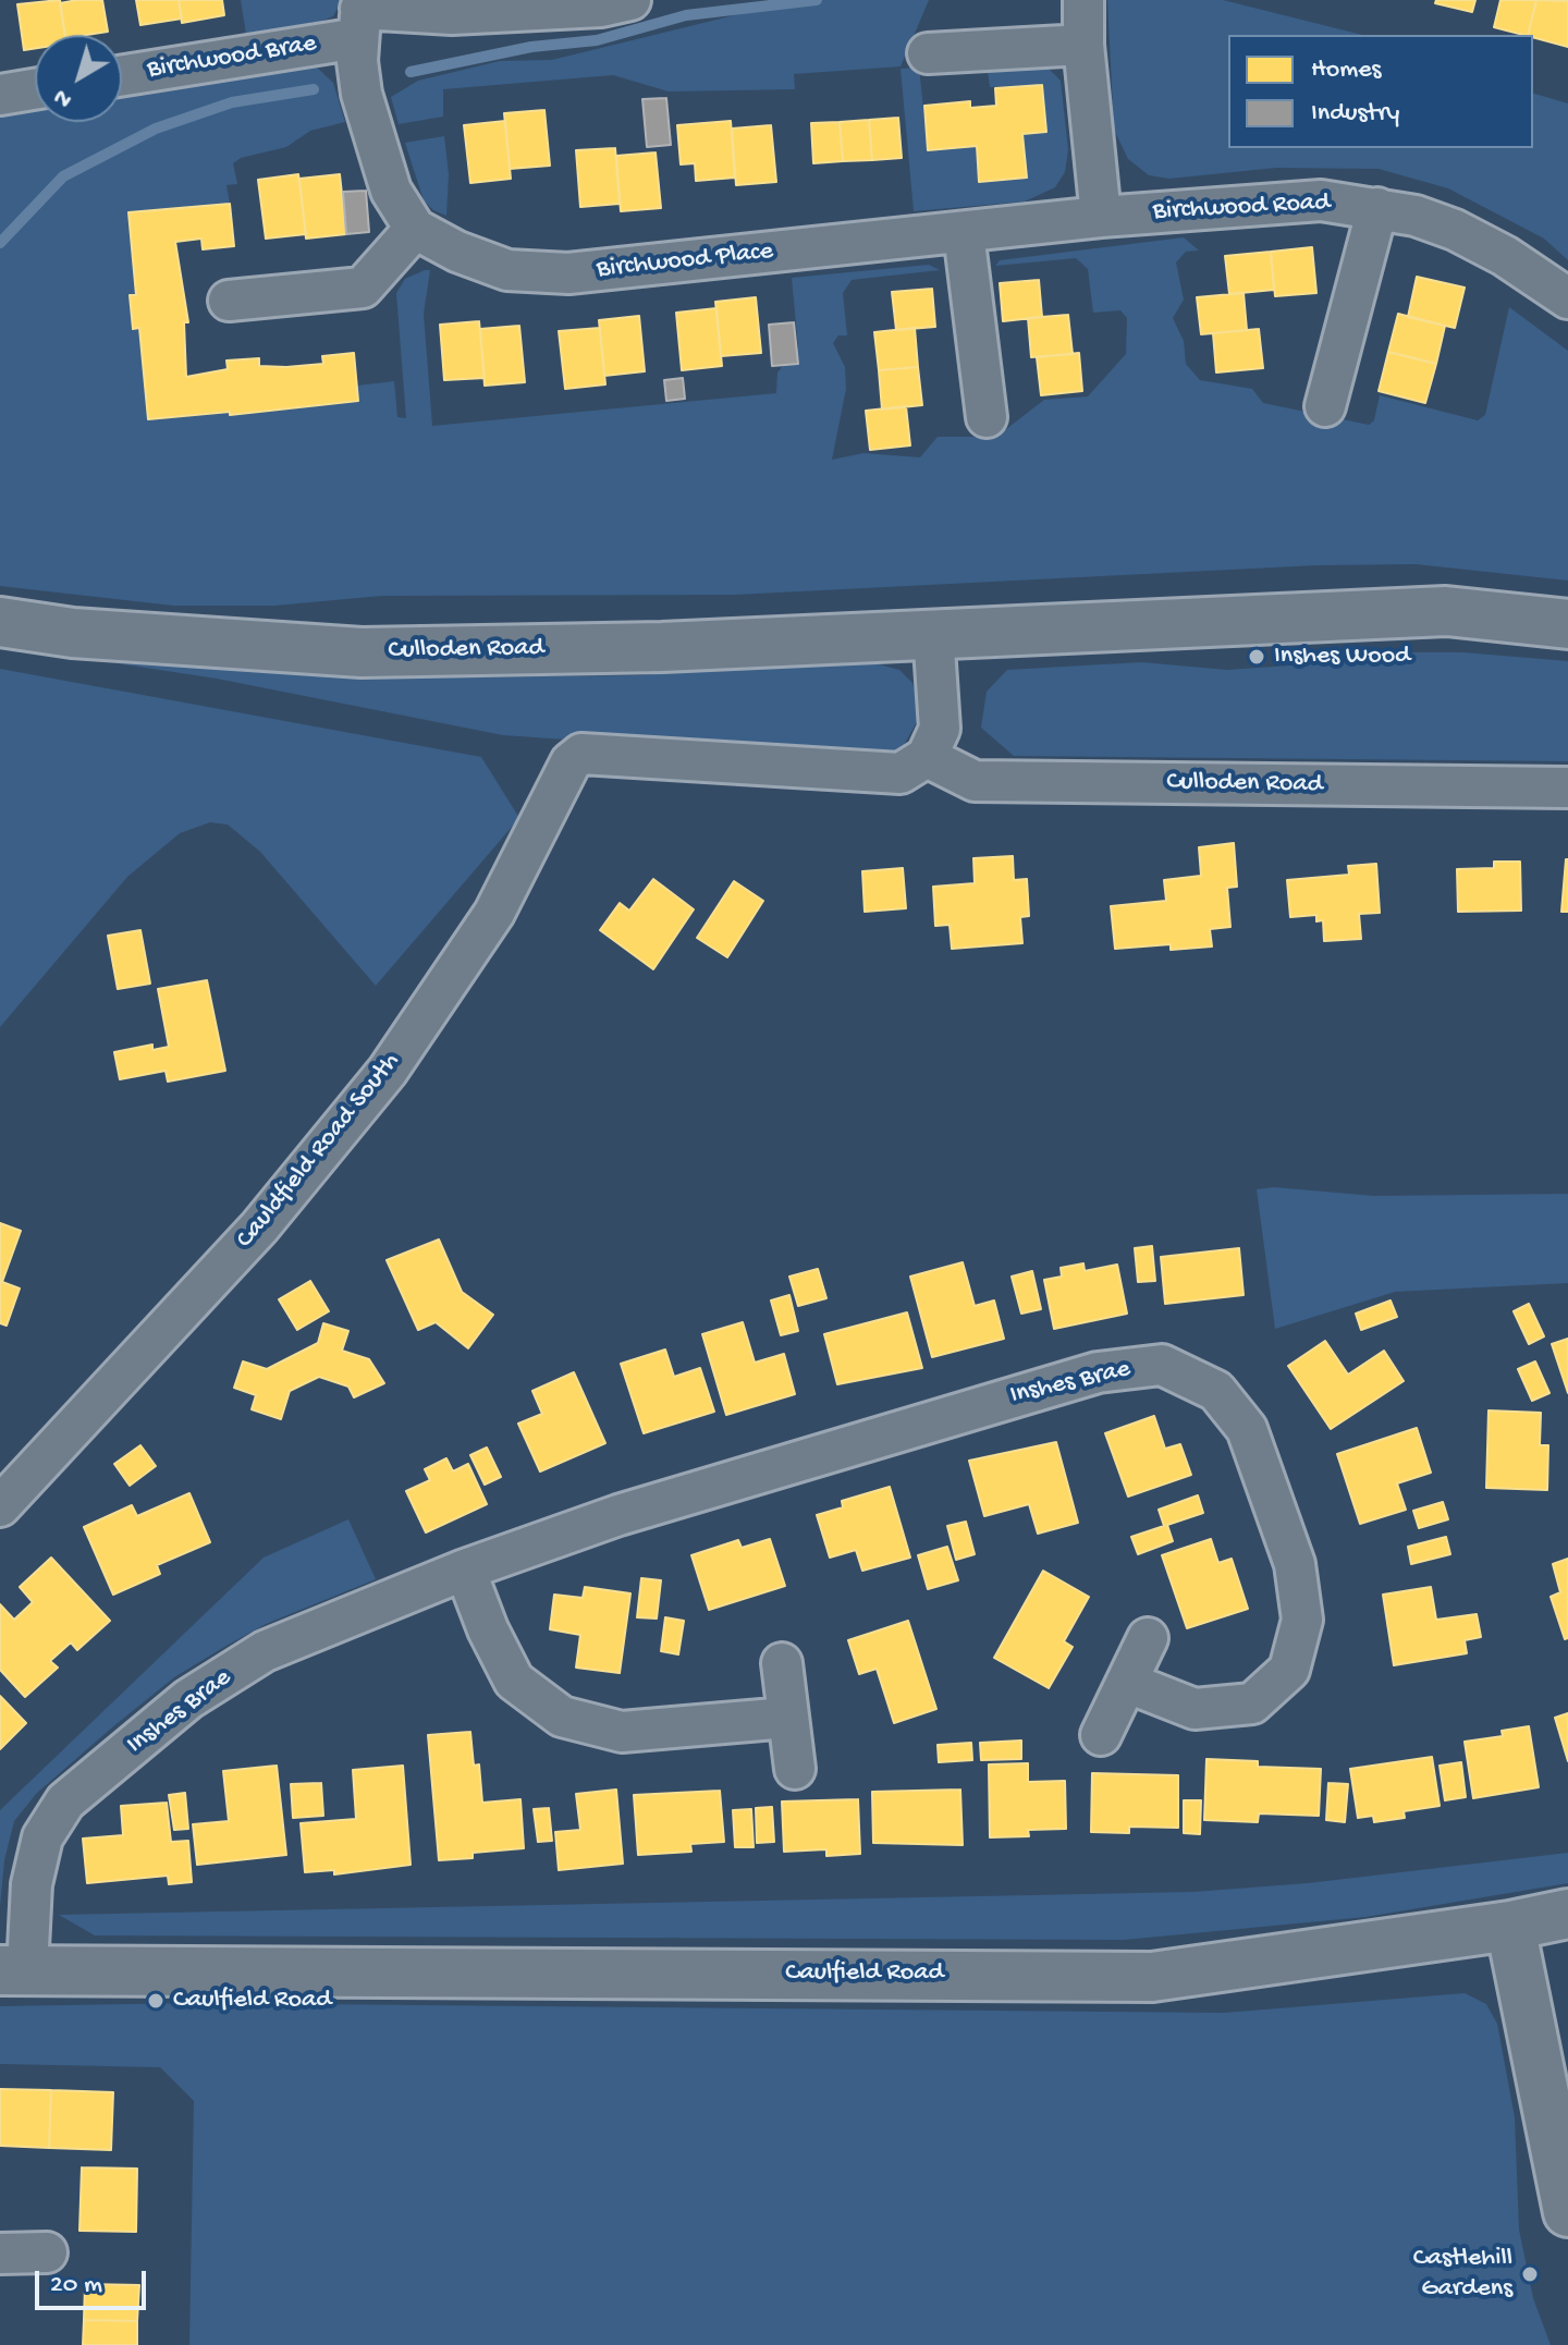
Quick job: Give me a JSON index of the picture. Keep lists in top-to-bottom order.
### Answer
{
  "streets": {
    "street": [
      "Birchwood Brae",
      "Birchwood Road",
      "Birchwood Place",
      "Culloden Road",
      "Cauldfield Road South",
      "Inshes Brae",
      "Caulfield Road"
    ]
  },
  "crossings": [
    ["Birchwood Brae", "Birchwood Place"],
    ["Birchwood Road", "Birchwood Place"],
    ["Culloden Road", "Cauldfield Road South"],
    ["Inshes Brae", "Caulfield Road"]
  ],
  "places": ["Inshes Wood", "Caulfield Road", "Castlehill Gardens"],
  "legend": ["Homes", "Industry"],
  "scale_bar": "20 m",
  "north": "bottom left"
}
